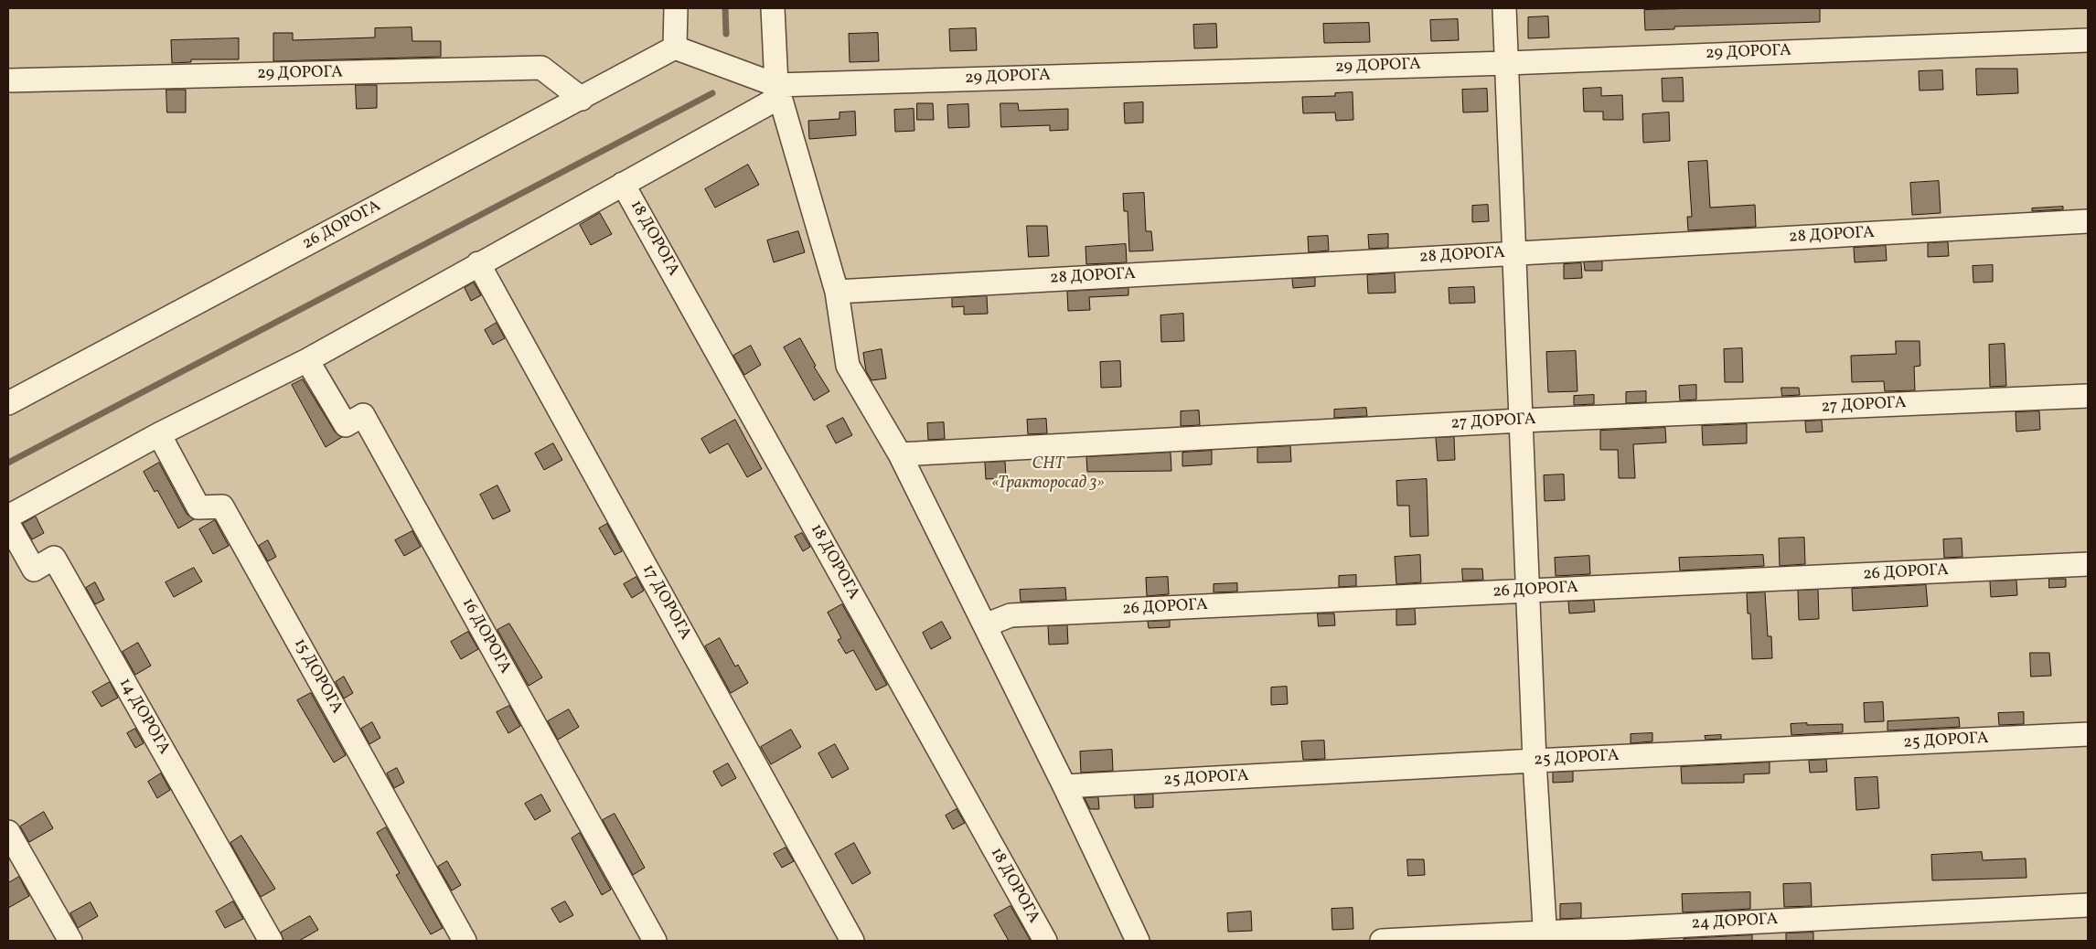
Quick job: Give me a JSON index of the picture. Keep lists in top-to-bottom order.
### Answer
{
  "streets": {
    "street": [
      "29 ДОРОГА",
      "26 ДОРОГА",
      "28 ДОРОГА",
      "18 ДОРОГА",
      "27 ДОРОГА",
      "17 ДОРОГА",
      "16 ДОРОГА",
      "15 ДОРОГА",
      "14 ДОРОГА",
      "25 ДОРОГА",
      "24 ДОРОГА"
    ]
  },
  "crossings": [
    ["29 ДОРОГА", "26 ДОРОГА"]
  ],
  "parks": ["СНТ «Тракторосад 3»"]
}
